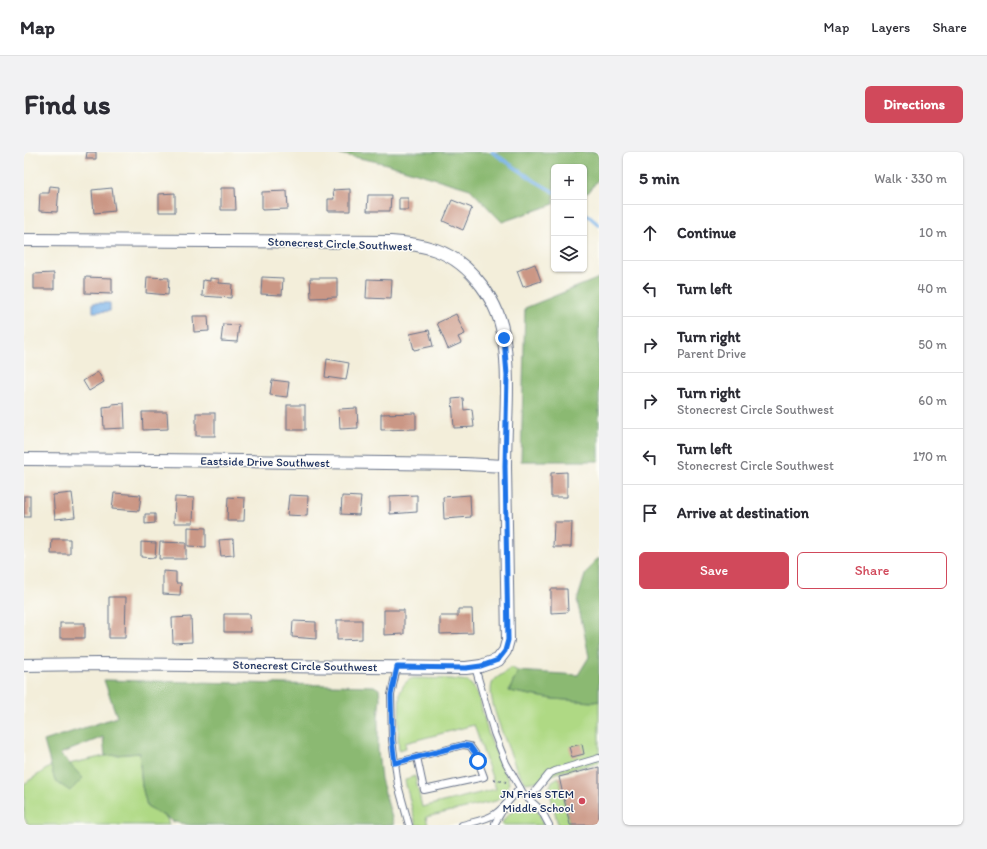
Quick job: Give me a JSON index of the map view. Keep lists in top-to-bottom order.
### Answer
{
  "streets": {
    "street": ["Stonecrest Circle Southwest", "Eastside Drive Southwest"]
  },
  "crossings": [
    ["Stonecrest Circle Southwest", "Eastside Drive Southwest"]
  ],
  "places": ["JN Fries STEM Middle School"],
  "page": {
    "header": "Map",
    "nav": ["Map", "Layers", "Share"],
    "buttons": [
      "Directions",
      ["Save", "Share"]
    ],
    "title": "Find us",
    "heading": ["5 min", "Walk · 330 m"],
    "map_buttons": ["+", "−"],
    "list": [
      ["Continue", "10 m"],
      ["Turn left", "40 m"],
      ["Turn right", "Parent Drive", "50 m"],
      ["Turn right", "Stonecrest Circle Southwest", "60 m"],
      ["Turn left", "Stonecrest Circle Southwest", "170 m"],
      "Arrive at destination"
    ]
  }
}
